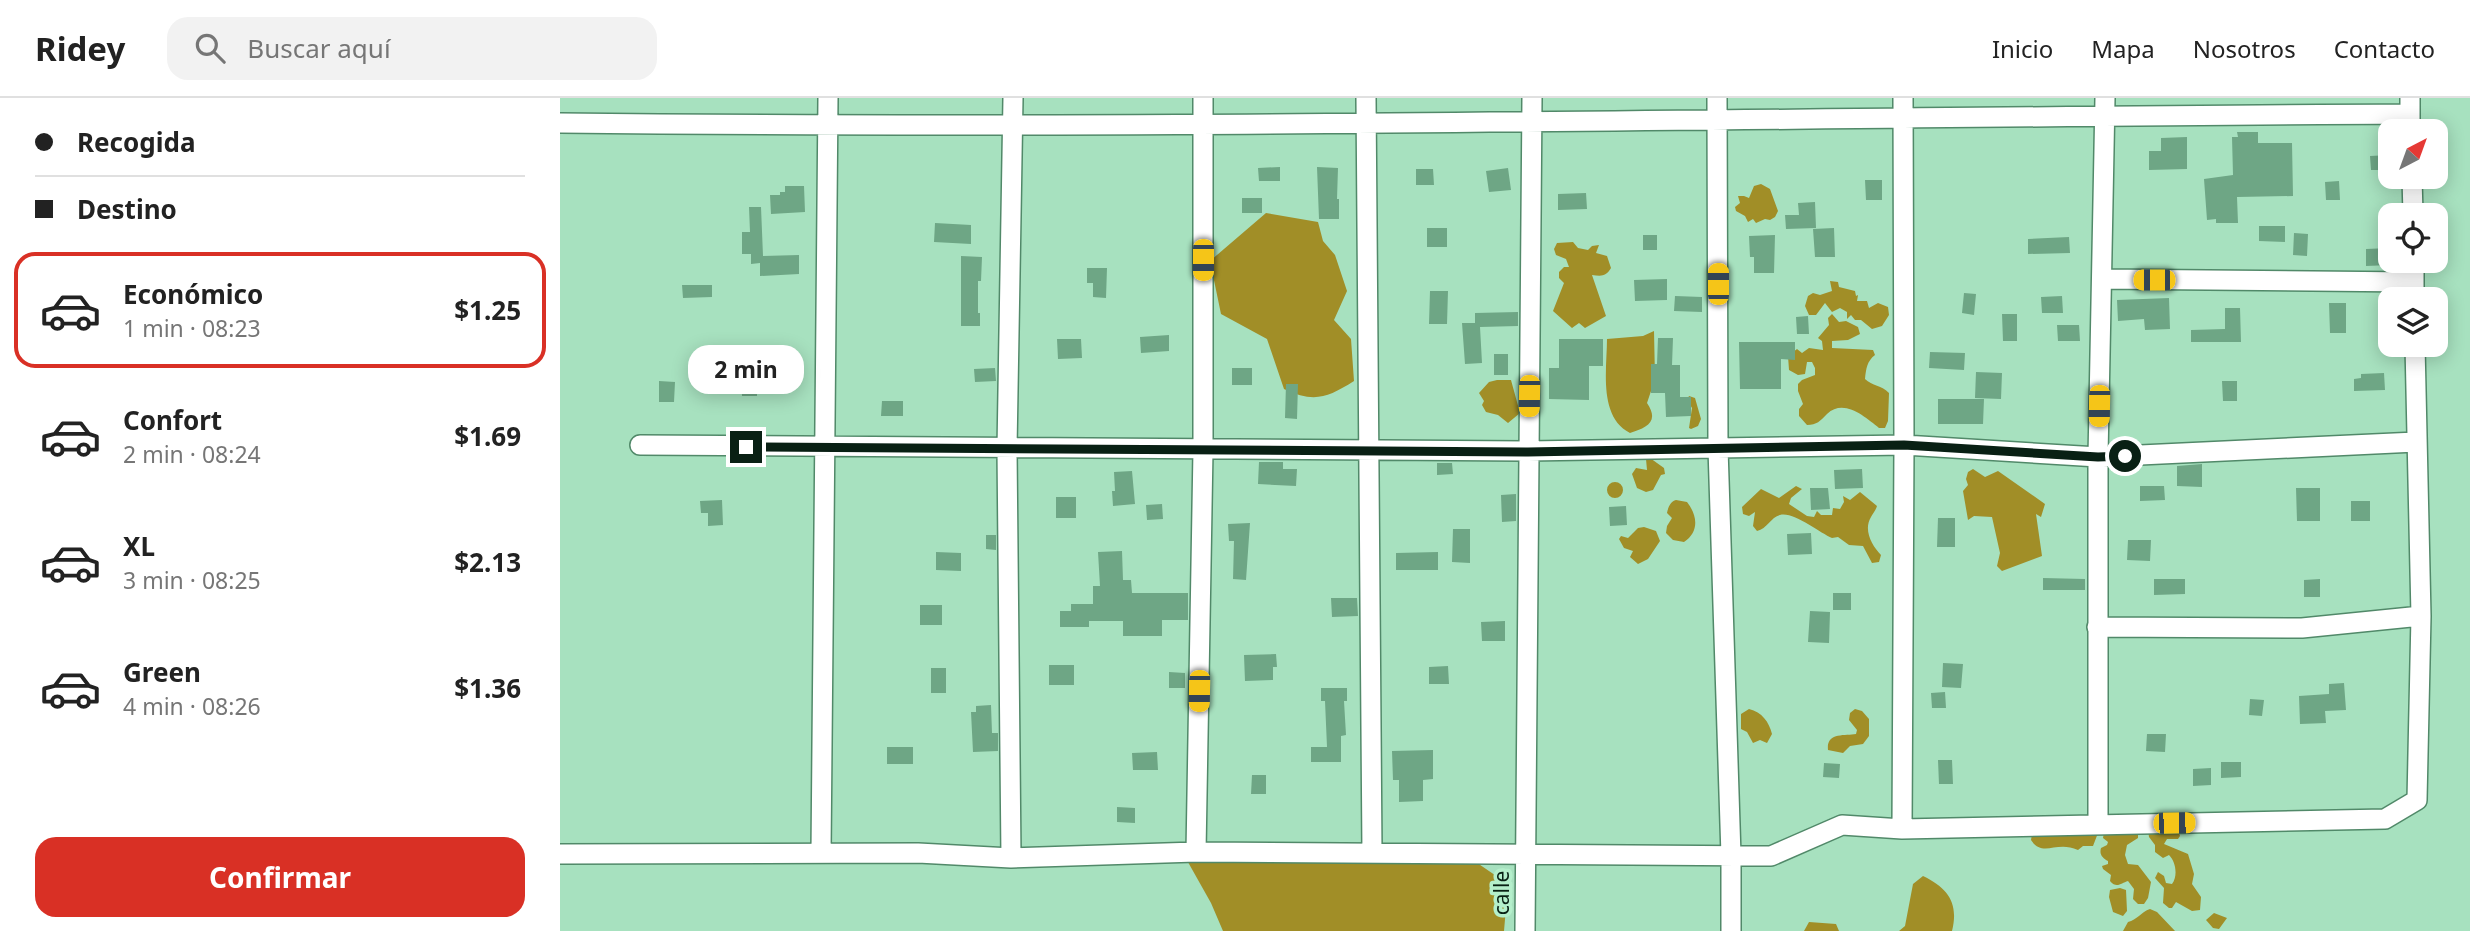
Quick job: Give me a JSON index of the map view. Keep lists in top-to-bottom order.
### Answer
{
  "streets": {
    "street": ["calle"]
  },
  "north": "top right",
  "page": {
    "header": "Ridey",
    "search": "Buscar aquí",
    "nav": [
      "Inicio",
      "Mapa",
      "Nosotros",
      "Contacto"
    ],
    "banner": ["Recogida", "Destino"],
    "list": [
      {
        "name": "Económico",
        "note": "1 min · 08:23",
        "value": "$1.25"
      },
      {
        "name": "Confort",
        "note": "2 min · 08:24",
        "value": "$1.69"
      },
      {
        "name": "XL",
        "note": "3 min · 08:25",
        "value": "$2.13"
      },
      {
        "name": "Green",
        "note": "4 min · 08:26",
        "value": "$1.36"
      }
    ],
    "bubble": "2 min",
    "buttons": "Confirmar"
  }
}
